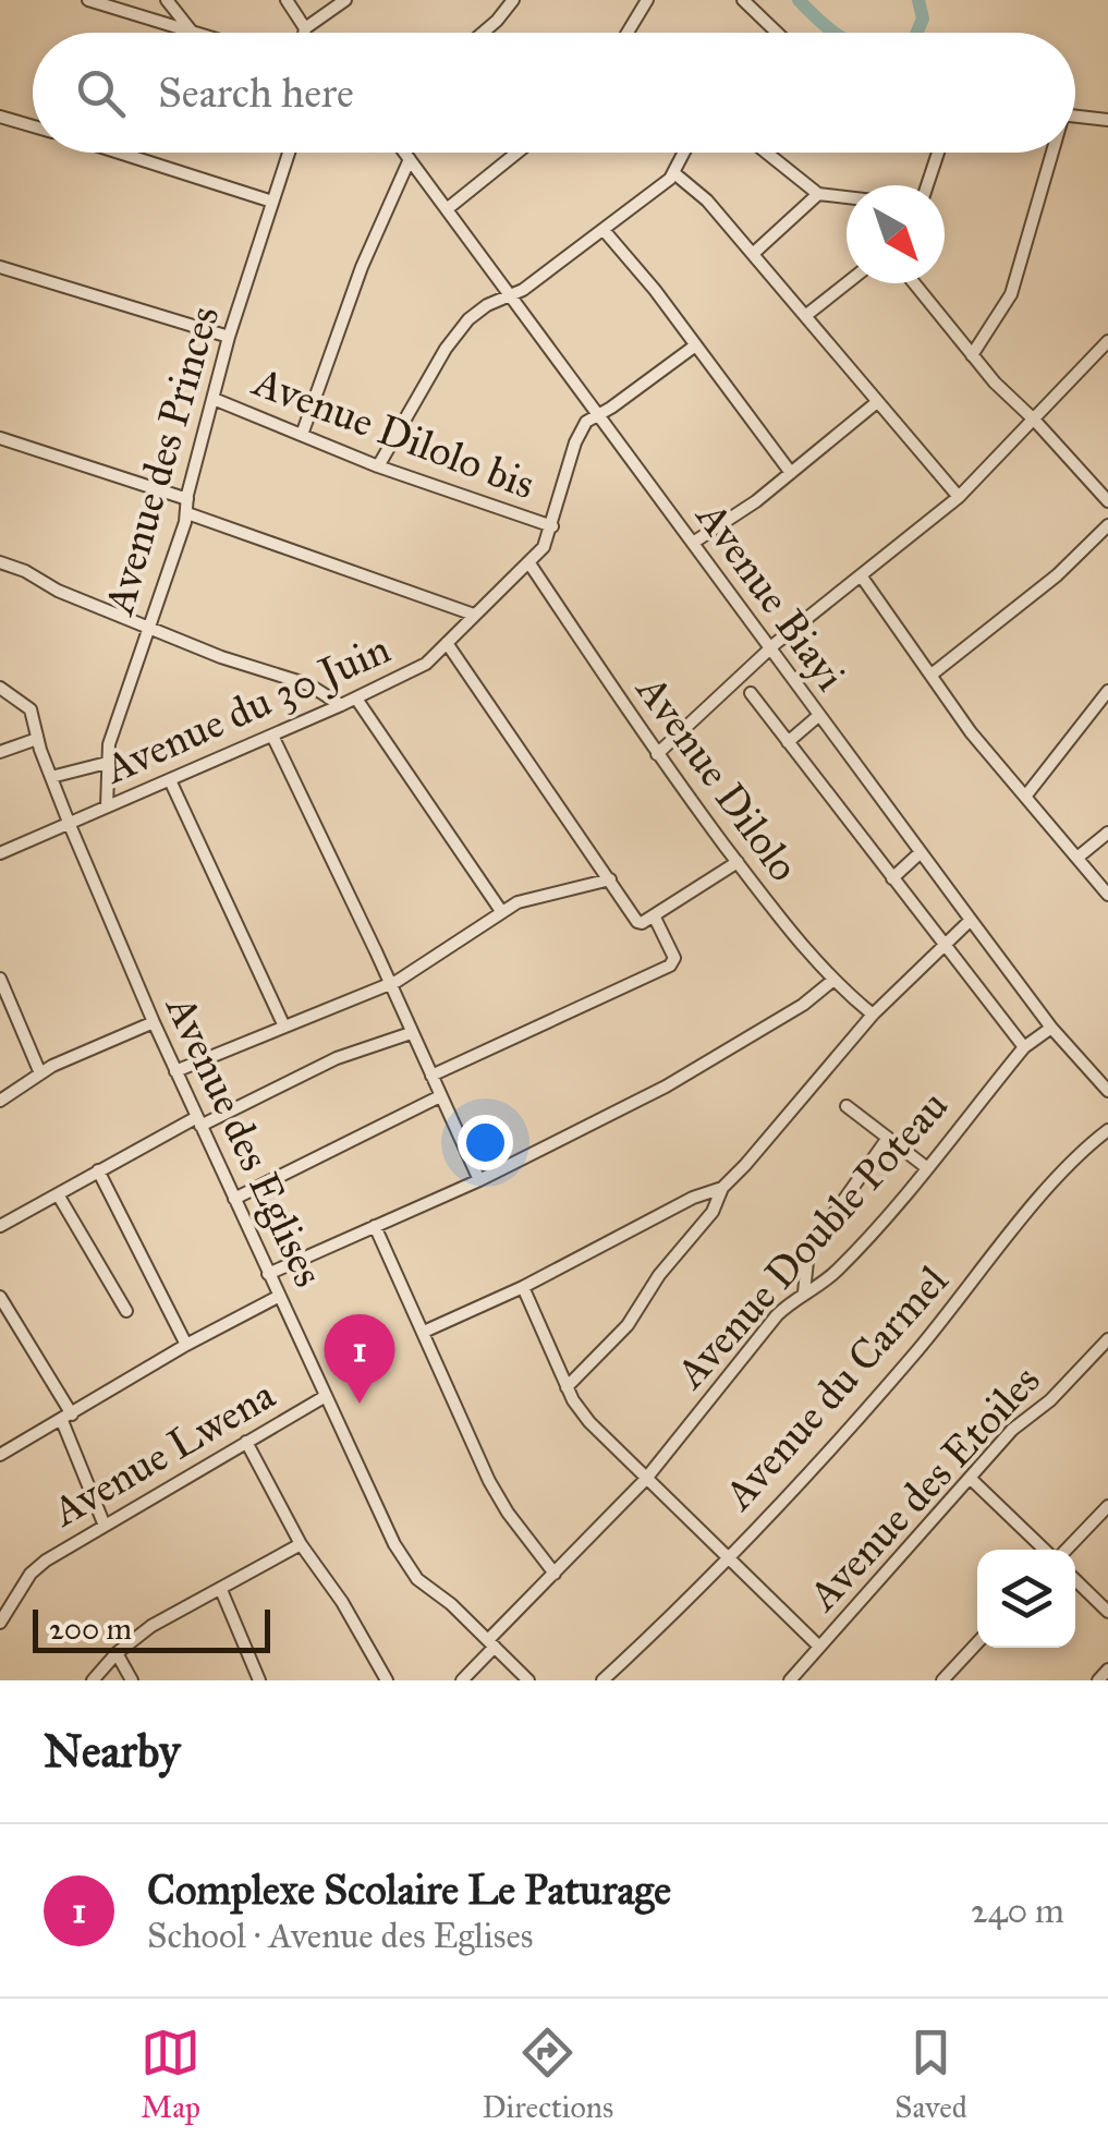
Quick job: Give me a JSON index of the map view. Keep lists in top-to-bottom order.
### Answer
{
  "streets": {
    "street": [
      "Avenue Dilolo bis",
      "Avenue des Princes",
      "Avenue Biayi",
      "Avenue du 30 Juin",
      "Avenue Dilolo",
      "Avenue des Eglises",
      "Avenue Double Poteau",
      "Avenue du Carmel",
      "Avenue Lwena",
      "Avenue des Etoiles"
    ]
  },
  "crossings": [
    ["Avenue Dilolo bis", "Avenue des Princes"],
    ["Avenue Dilolo bis", "Avenue du 30 Juin"],
    ["Avenue des Princes", "Avenue du 30 Juin"],
    ["Avenue Biayi", "Avenue du 30 Juin"],
    ["Avenue Biayi", "Avenue Double Poteau"],
    ["Avenue du 30 Juin", "Avenue Dilolo"],
    ["Avenue du 30 Juin", "Avenue des Eglises"],
    ["Avenue des Eglises", "Avenue Double Poteau"],
    ["Avenue des Eglises", "Avenue Lwena"]
  ],
  "scale_bar": "200 m",
  "north": "bottom right",
  "page": {
    "search": "Search here",
    "pins": "1",
    "scale": "200 m",
    "heading": "Nearby",
    "list": [
      {
        "mark": "1",
        "name": "Complexe Scolaire Le Paturage",
        "note": "School · Avenue des Eglises",
        "value": "240 m"
      }
    ],
    "nav": ["Map", "Directions", "Saved"]
  }
}
